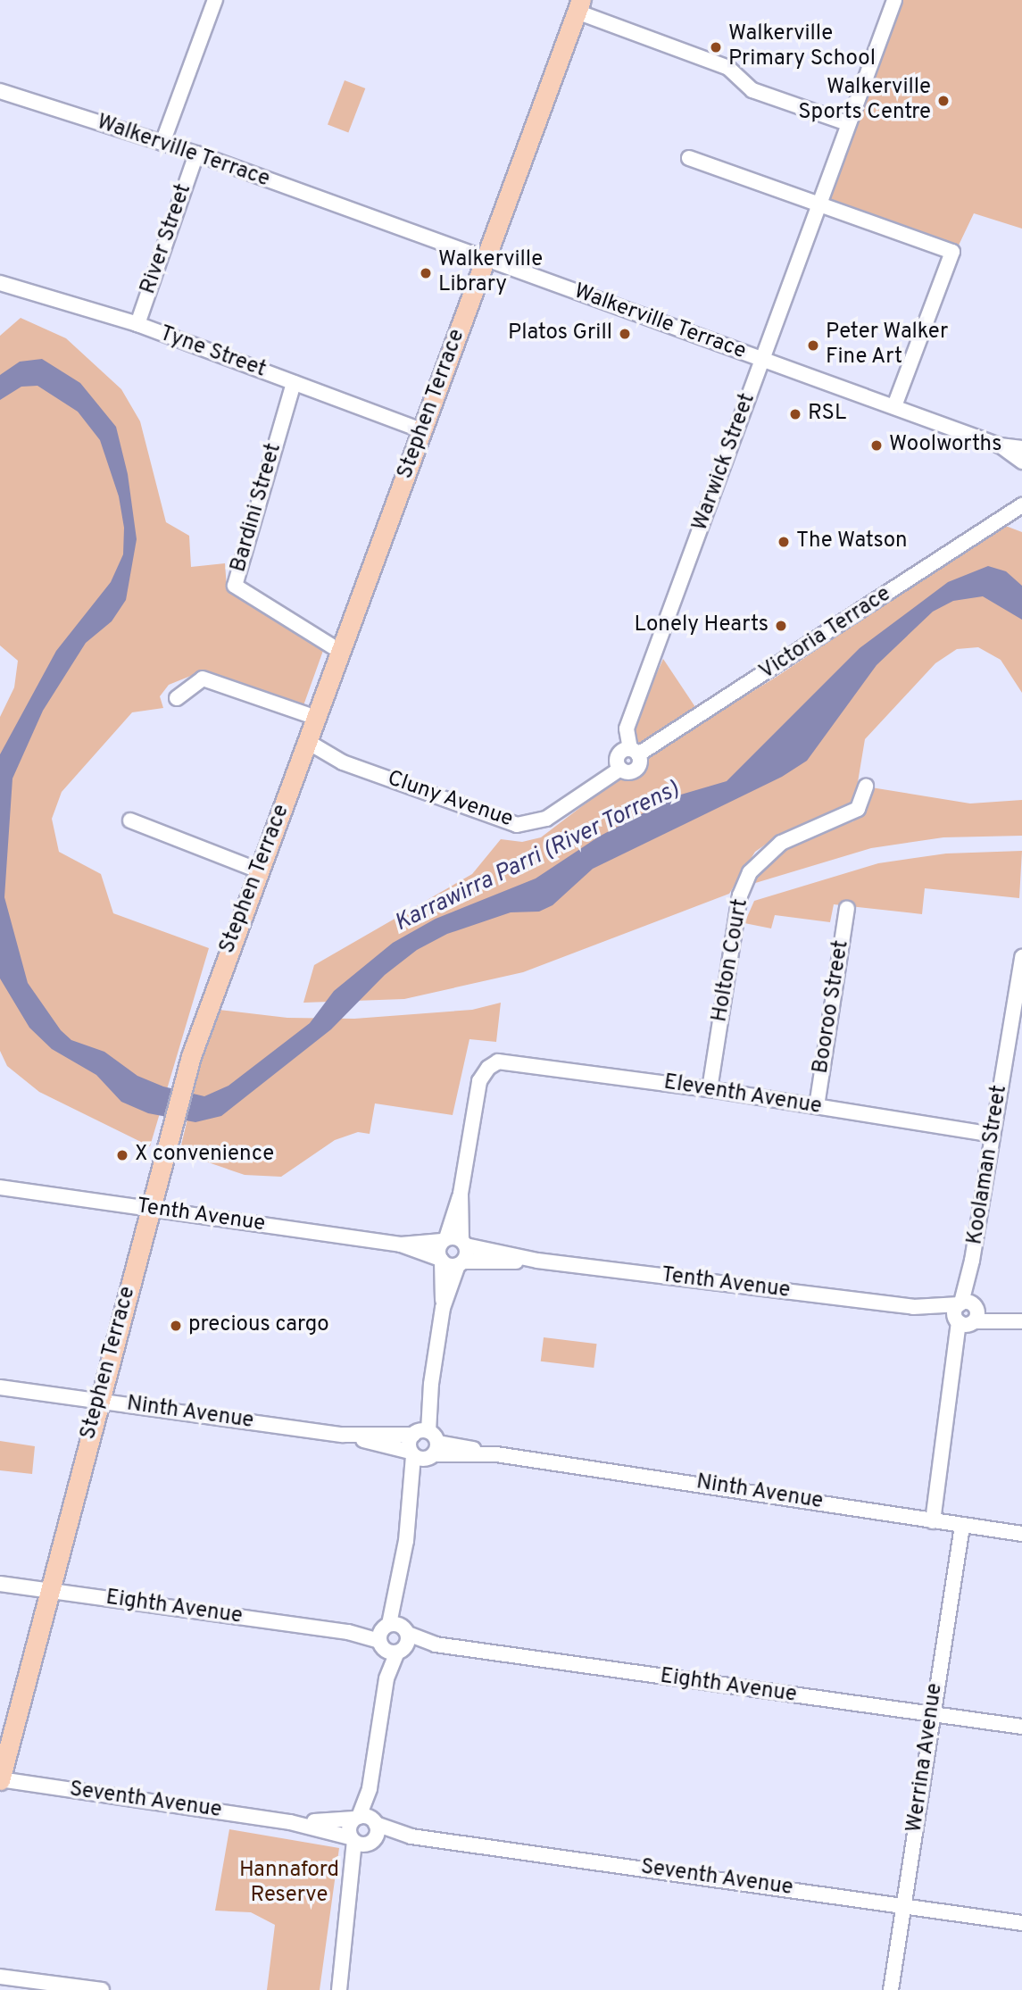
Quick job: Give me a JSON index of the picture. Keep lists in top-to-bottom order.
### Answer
{
  "streets": {
    "main road": ["Stephen Terrace"],
    "street": [
      "Walkerville Terrace",
      "River Street",
      "Tyne Street",
      "Warwick Street",
      "Bardini Street",
      "Victoria Terrace",
      "Cluny Avenue",
      "Holton Court",
      "Booroo Street",
      "Eleventh Avenue",
      "Koolaman Street",
      "Tenth Avenue",
      "Ninth Avenue",
      "Eighth Avenue",
      "Werrina Avenue",
      "Seventh Avenue"
    ]
  },
  "crossings": [
    ["Walkerville Terrace", "River Street"],
    ["Walkerville Terrace", "Stephen Terrace"],
    ["Walkerville Terrace", "Warwick Street"],
    ["River Street", "Tyne Street"],
    ["Tyne Street", "Stephen Terrace"],
    ["Tyne Street", "Bardini Street"],
    ["Stephen Terrace", "Bardini Street"],
    ["Stephen Terrace", "Cluny Avenue"],
    ["Stephen Terrace", "Tenth Avenue"],
    ["Stephen Terrace", "Ninth Avenue"],
    ["Stephen Terrace", "Eighth Avenue"],
    ["Stephen Terrace", "Seventh Avenue"],
    ["Warwick Street", "Victoria Terrace"],
    ["Victoria Terrace", "Cluny Avenue"],
    ["Holton Court", "Eleventh Avenue"],
    ["Booroo Street", "Eleventh Avenue"],
    ["Eleventh Avenue", "Koolaman Street"],
    ["Koolaman Street", "Tenth Avenue"],
    ["Koolaman Street", "Ninth Avenue"],
    ["Ninth Avenue", "Werrina Avenue"],
    ["Eighth Avenue", "Werrina Avenue"],
    ["Werrina Avenue", "Seventh Avenue"]
  ],
  "water": ["Karrawirra Parri (River Torrens)"],
  "parks": ["Hannaford Reserve"],
  "places": [
    "Walkerville Primary School",
    "Walkerville Sports Centre",
    "Walkerville Library",
    "Platos Grill",
    "Peter Walker Fine Art",
    "RSL",
    "Woolworths",
    "The Watson",
    "Lonely Hearts",
    "X convenience",
    "precious cargo"
  ]
}
